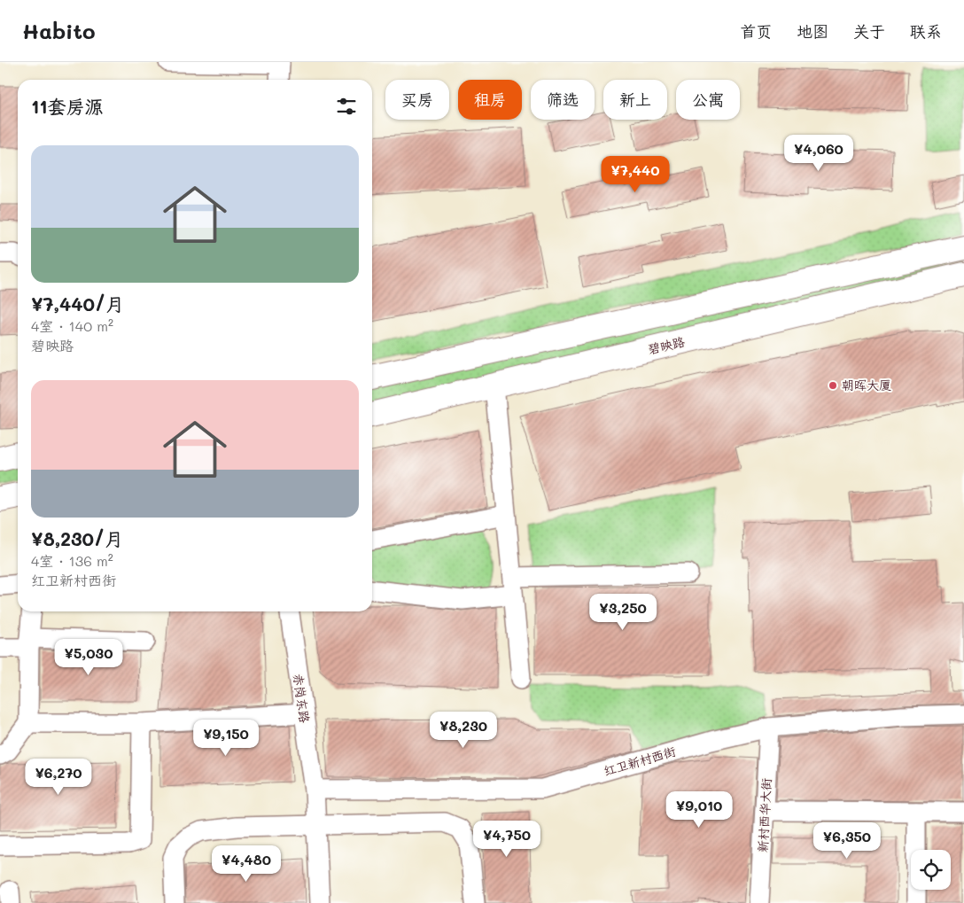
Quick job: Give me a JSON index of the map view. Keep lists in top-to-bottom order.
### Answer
{
  "streets": {
    "main road": ["碧映路"],
    "street": ["赤岗东路", "红卫新村西街", "新村西华大街"]
  },
  "crossings": [
    ["赤岗东路", "红卫新村西街"],
    ["红卫新村西街", "新村西华大街"]
  ],
  "places": ["朝晖大厦"],
  "page": {
    "header": "Habito",
    "nav": [
      "首页",
      "地图",
      "关于",
      "联系"
    ],
    "chip": [
      "买房",
      "租房",
      "筛选",
      "新上",
      "公寓"
    ],
    "heading": "11套房源",
    "list": [
      {
        "name": "¥7,440/月",
        "note": "4室 · 140 m² · 碧映路"
      },
      {
        "name": "¥8,230/月",
        "note": "4室 · 136 m² · 红卫新村西街"
      }
    ],
    "price": [
      "¥4,060",
      "¥7,440",
      "¥3,250",
      "¥5,030",
      "¥8,230",
      "¥9,150",
      "¥6,270",
      "¥9,010",
      "¥4,750",
      "¥6,350",
      "¥4,480"
    ]
  }
}
